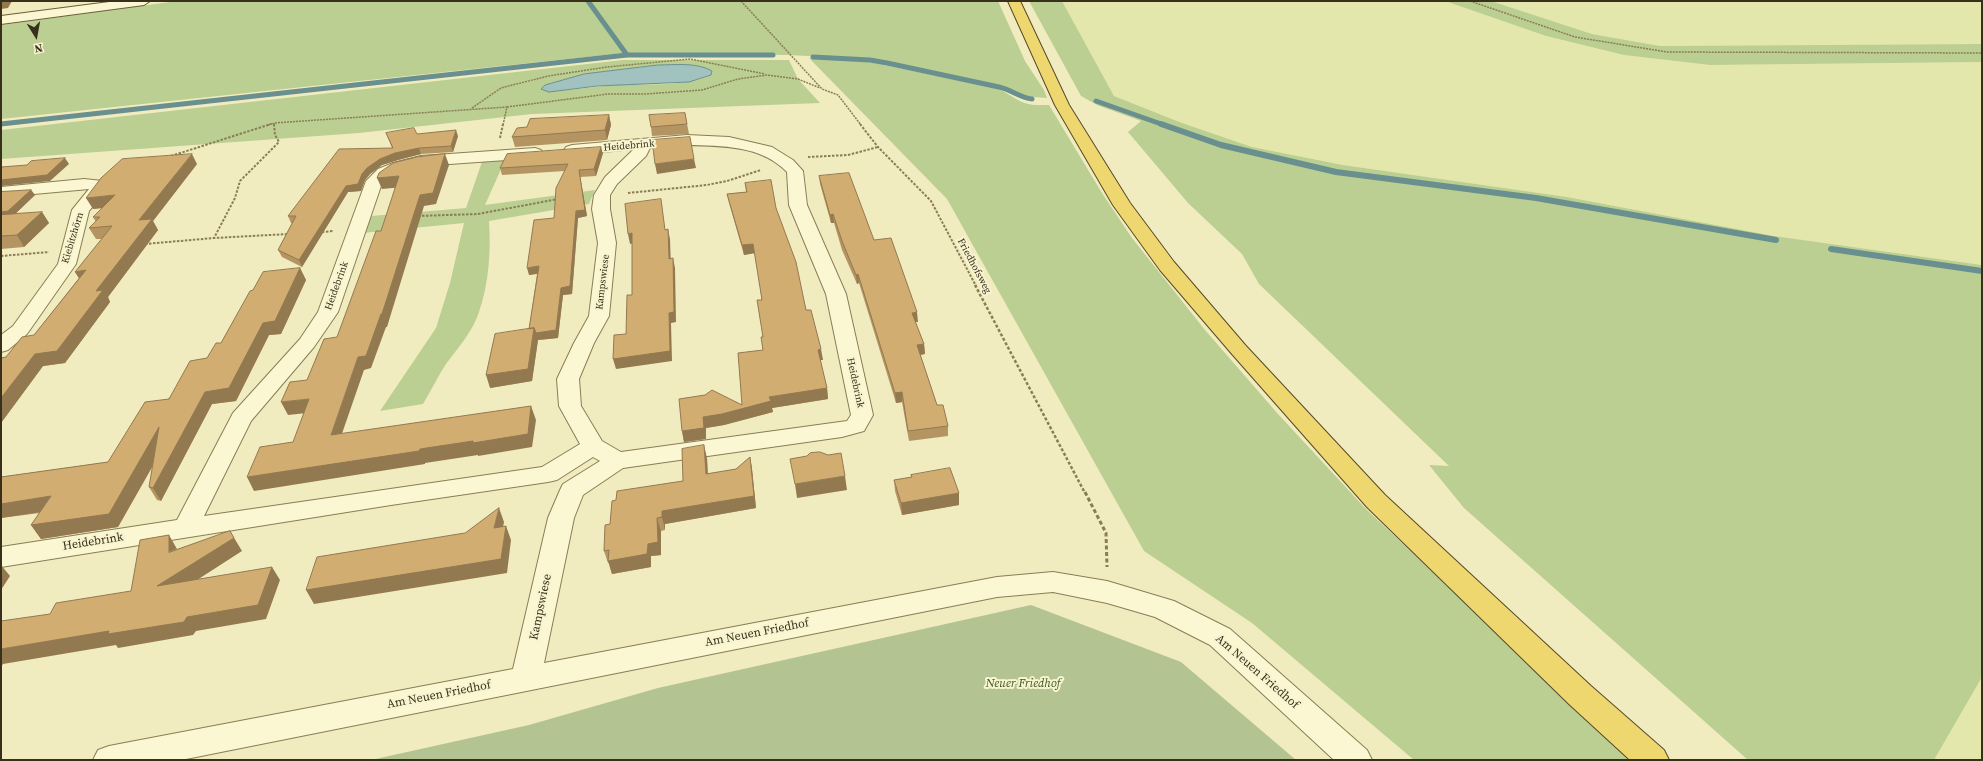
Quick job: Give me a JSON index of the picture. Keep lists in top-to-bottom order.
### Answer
{
  "streets": {
    "street": [
      "Heidebrink",
      "Kiebitzhörn",
      "Kampswiese",
      "Am Neuen Friedhof"
    ],
    "path": ["Friedhofsweg"]
  },
  "crossings": [
    ["Heidebrink", "Kampswiese"],
    ["Friedhofsweg", "Am Neuen Friedhof"],
    ["Kampswiese", "Am Neuen Friedhof"]
  ],
  "parks": ["Neuer Friedhof"],
  "north": "bottom"
}
